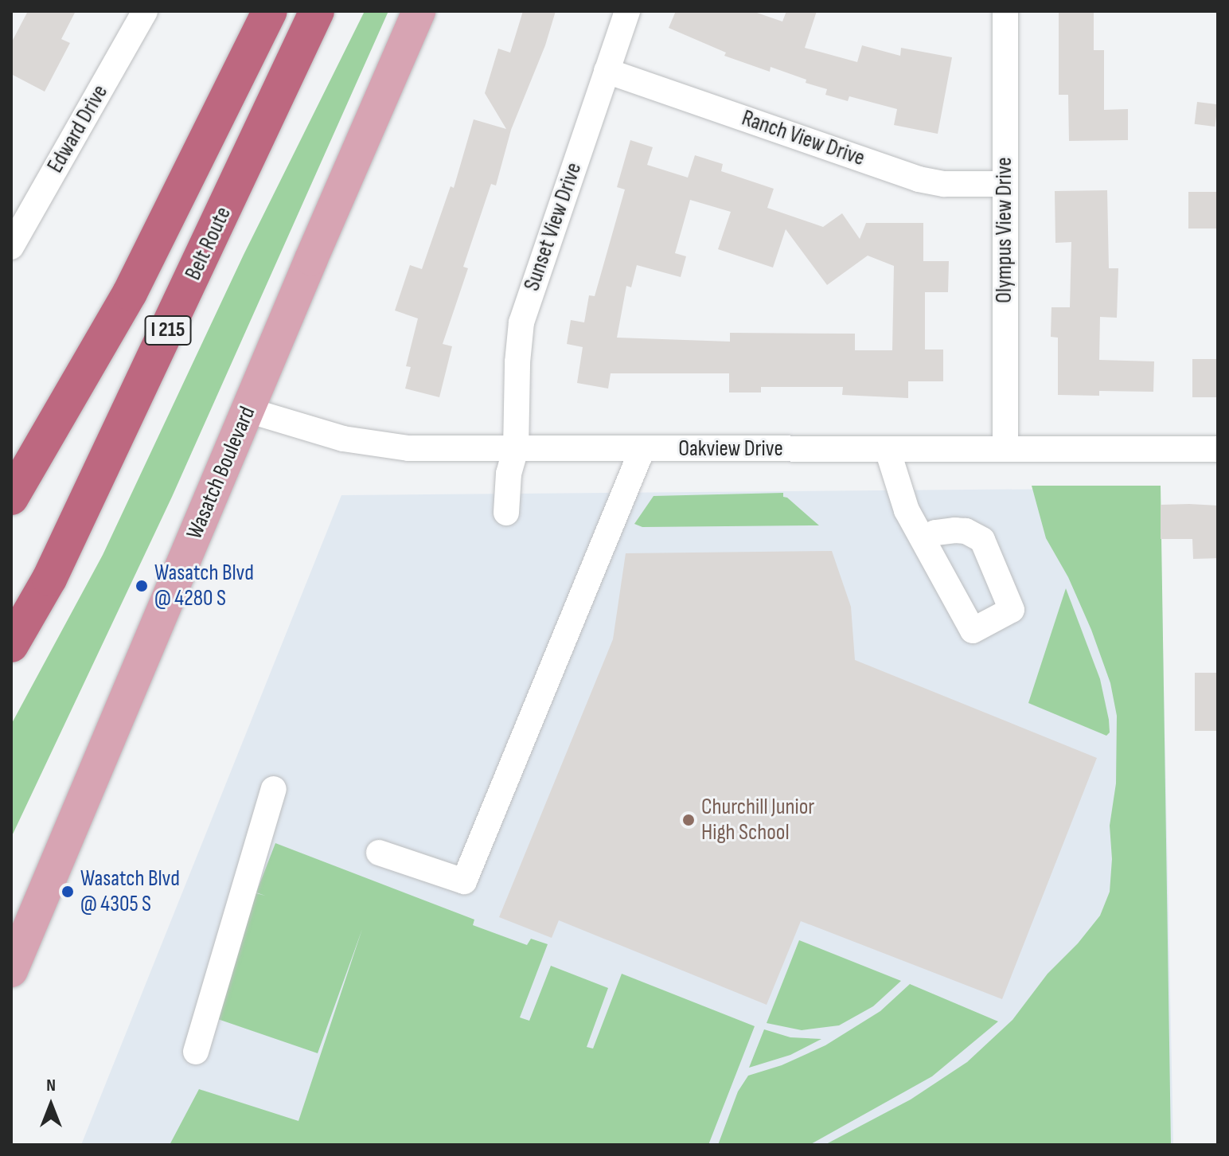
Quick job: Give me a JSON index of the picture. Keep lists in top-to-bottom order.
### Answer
{
  "streets": {
    "highway": ["Belt Route", "I 215"],
    "main road": ["Wasatch Boulevard"],
    "street": [
      "Edward Drive",
      "Ranch View Drive",
      "Sunset View Drive",
      "Olympus View Drive",
      "Oakview Drive"
    ]
  },
  "crossings": [
    ["Ranch View Drive", "Sunset View Drive"],
    ["Ranch View Drive", "Olympus View Drive"],
    ["Sunset View Drive", "Oakview Drive"],
    ["Olympus View Drive", "Oakview Drive"],
    ["Oakview Drive", "Wasatch Boulevard"]
  ],
  "places": ["Wasatch Blvd @ 4280 S", "Churchill Junior High School", "Wasatch Blvd @ 4305 S"],
  "north": "top"
}
